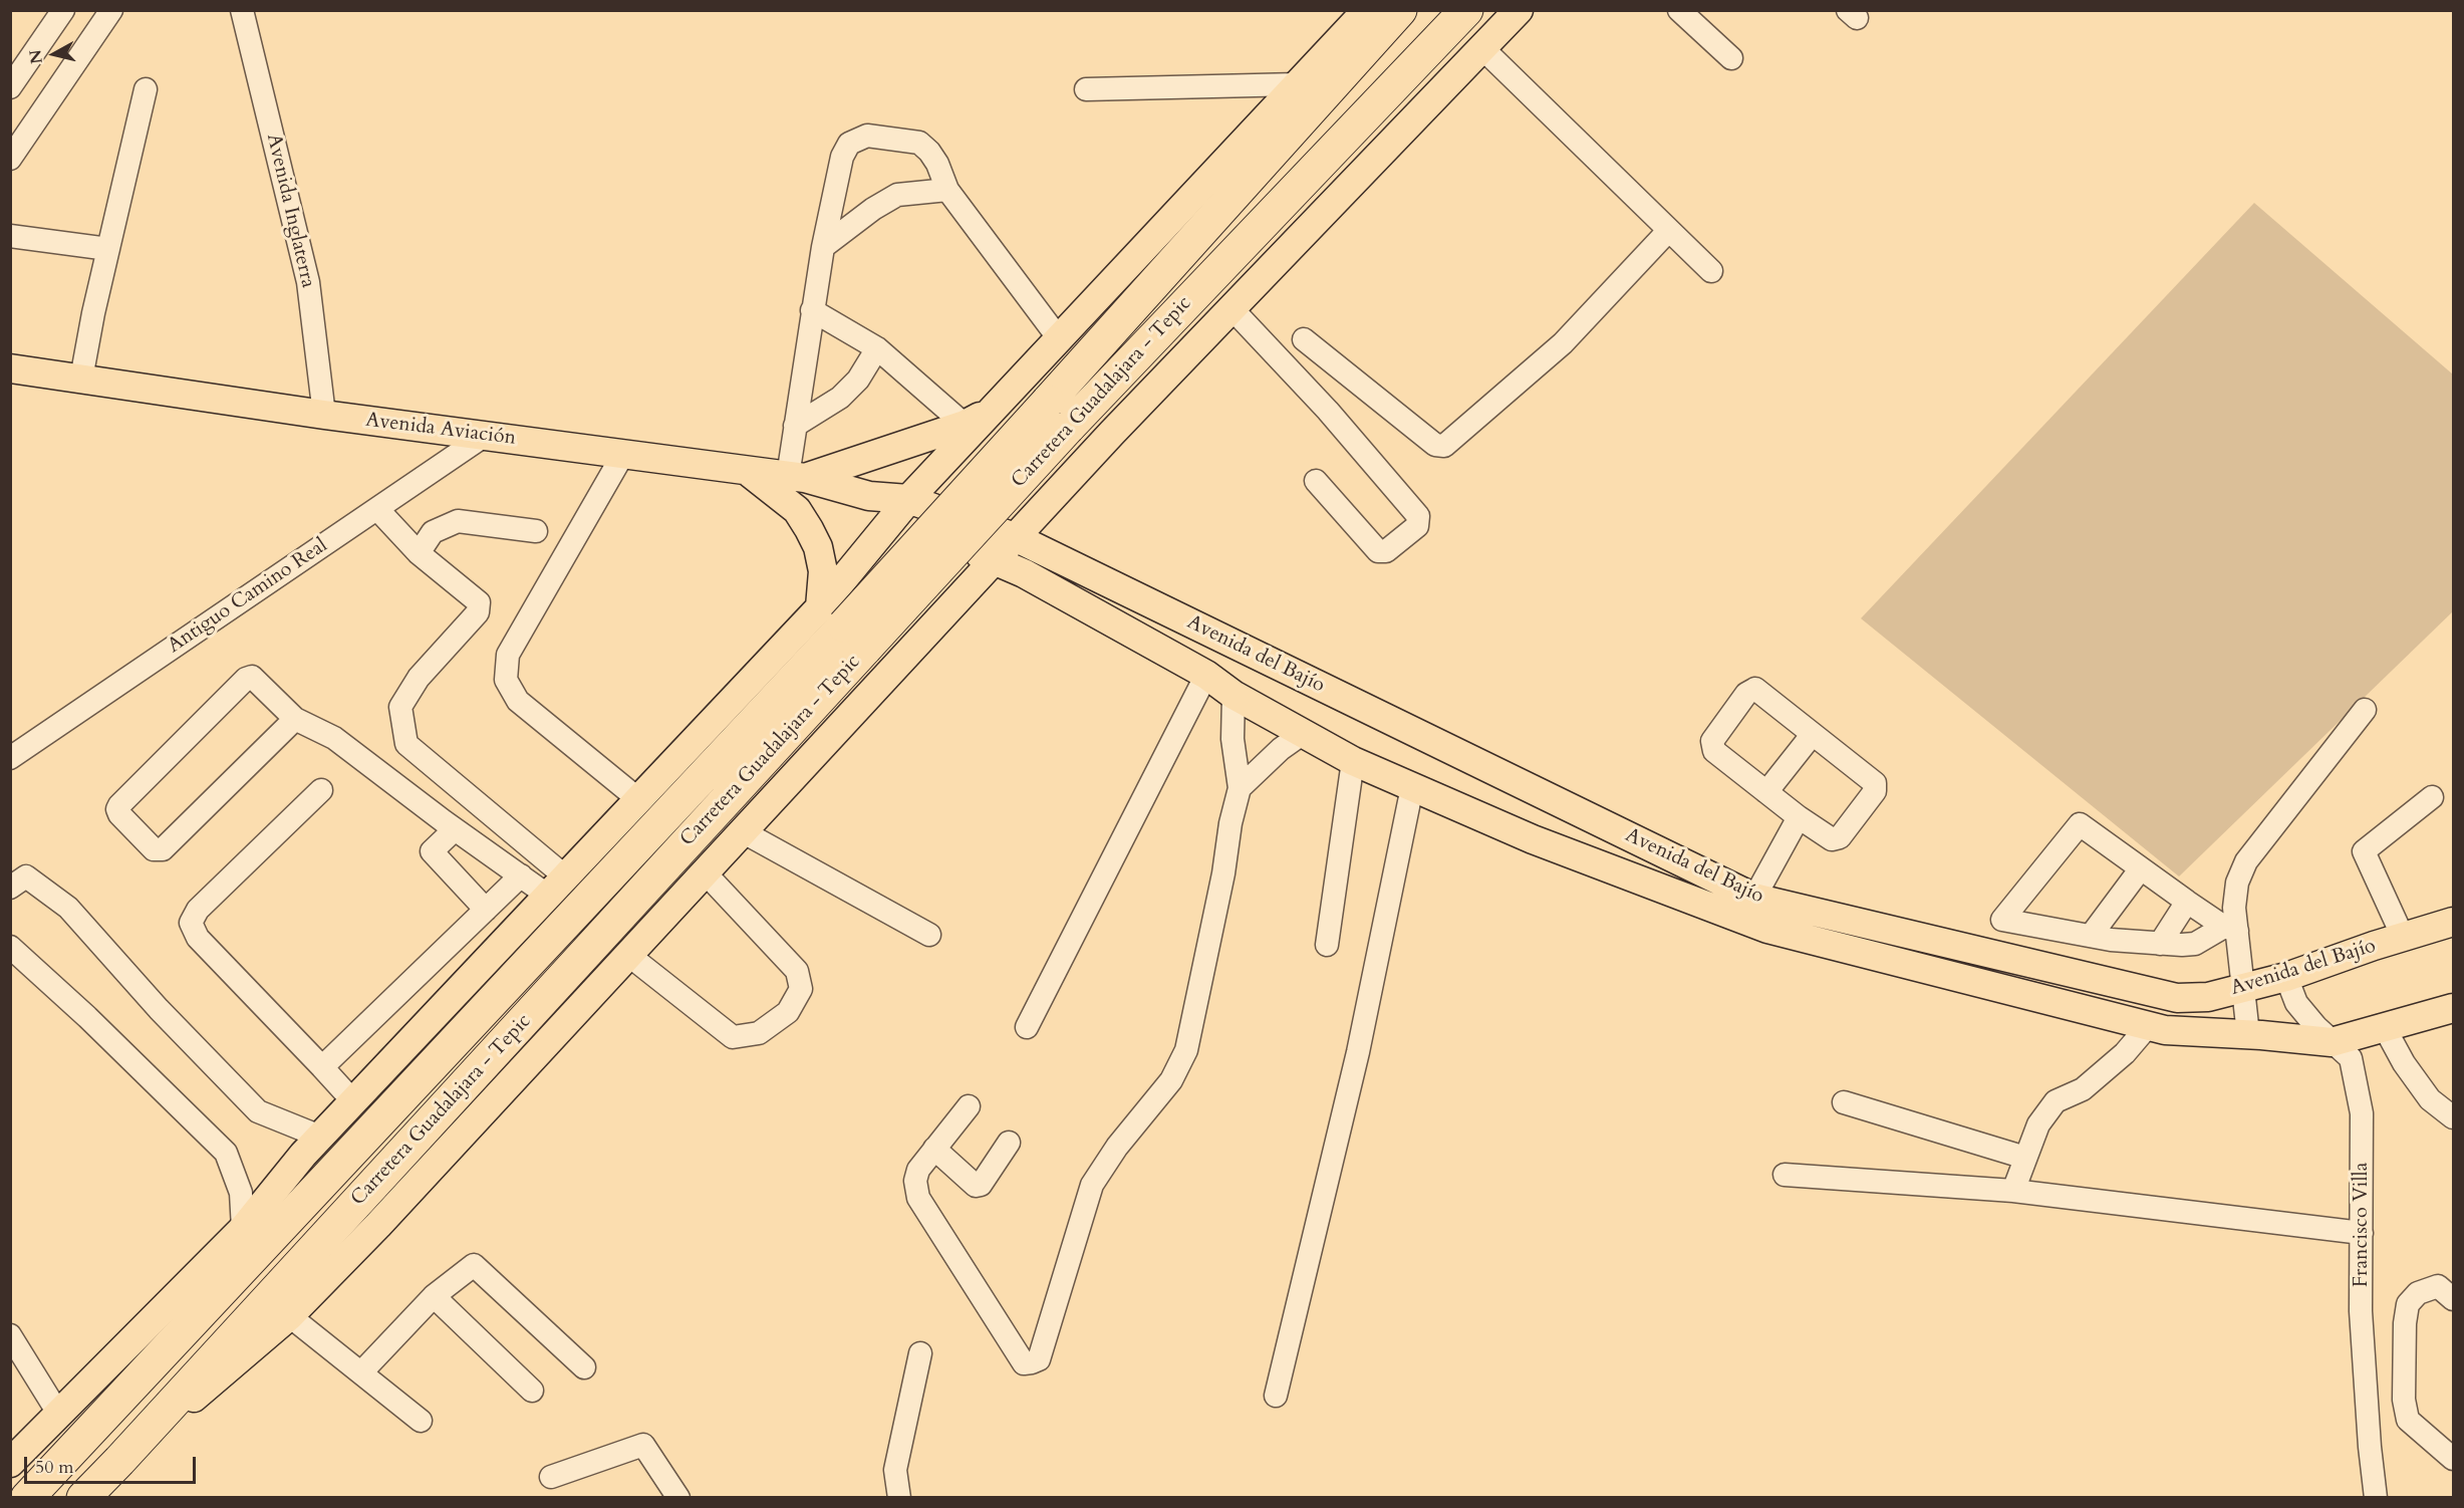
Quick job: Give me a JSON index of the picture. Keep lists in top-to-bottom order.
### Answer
{
  "streets": {
    "highway": ["Carretera Guadalajara - Tepic"],
    "main road": ["Avenida Aviación", "Avenida del Bajío"],
    "street": ["Avenida Inglaterra", "Antiguo Camino Real", "Francisco Villa"]
  },
  "crossings": [
    ["Avenida Inglaterra", "Avenida Aviación"],
    ["Avenida Aviación", "Antiguo Camino Real"],
    ["Avenida Aviación", "Avenida del Bajío"],
    ["Avenida del Bajío", "Francisco Villa"]
  ],
  "scale_bar": "50 m",
  "north": "left"
}
